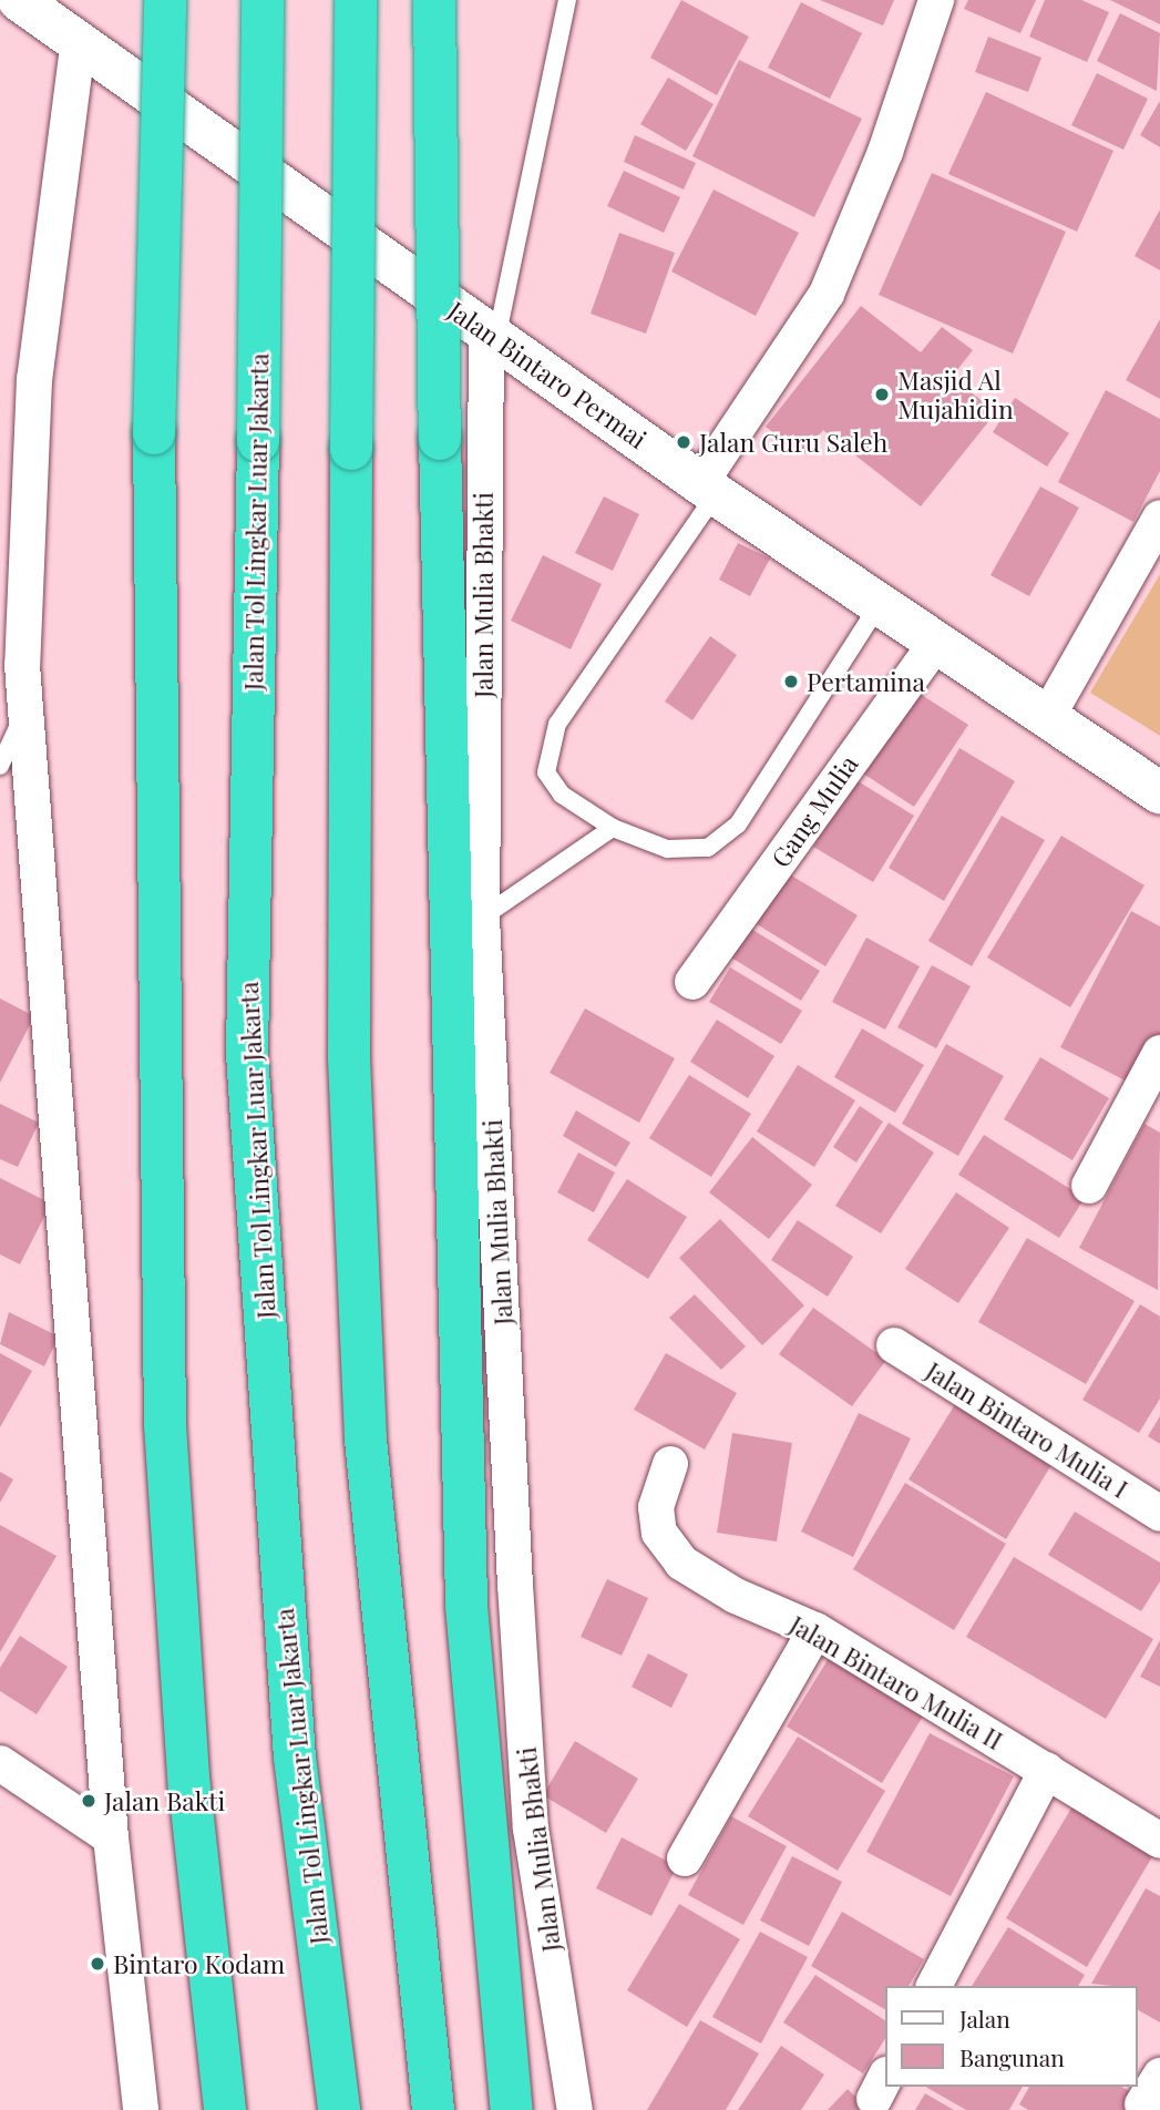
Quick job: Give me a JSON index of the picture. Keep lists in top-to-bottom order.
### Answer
{
  "streets": {
    "highway": ["Jalan Tol Lingkar Luar Jakarta"],
    "main road": ["Jalan Bintaro Permai"],
    "street": [
      "Jalan Mulia Bhakti",
      "Gang Mulia",
      "Jalan Bintaro Mulia I",
      "Jalan Bintaro Mulia II"
    ]
  },
  "crossings": [
    ["Jalan Bintaro Permai", "Jalan Mulia Bhakti"],
    ["Jalan Bintaro Permai", "Gang Mulia"]
  ],
  "places": [
    "Masjid Al Mujahidin",
    "Jalan Guru Saleh",
    "Pertamina",
    "Jalan Bakti",
    "Bintaro Kodam"
  ],
  "legend": ["Jalan", "Bangunan"]
}
